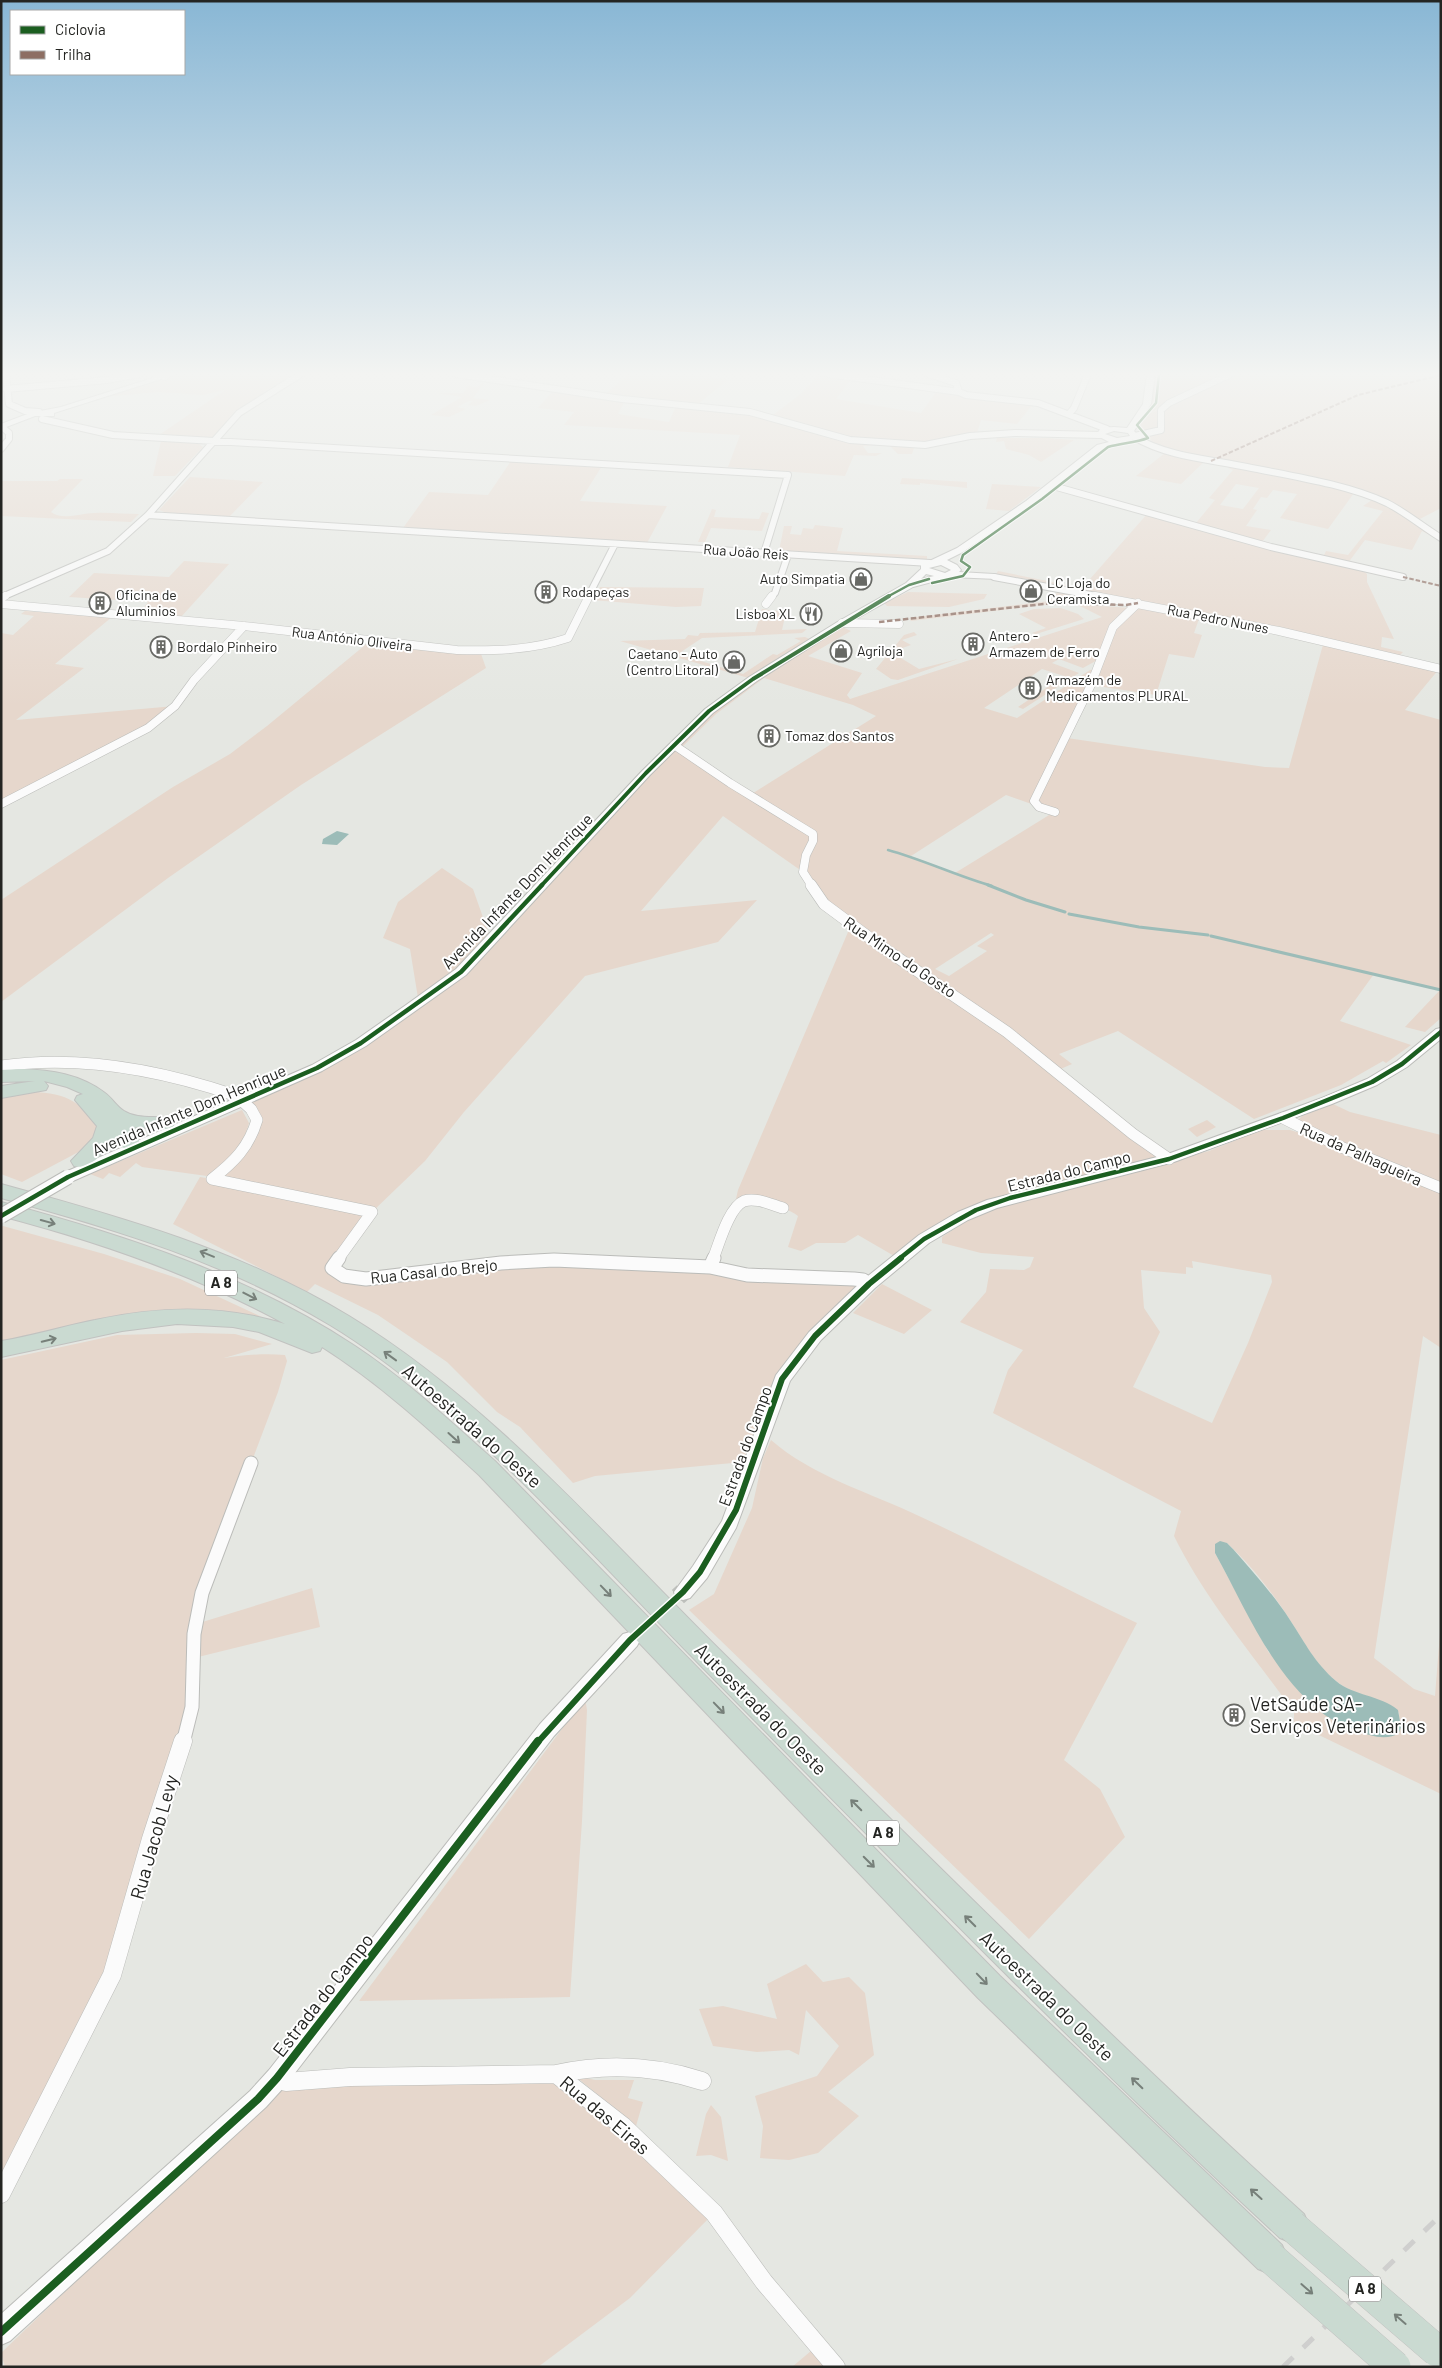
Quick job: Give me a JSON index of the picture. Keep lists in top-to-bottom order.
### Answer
{
  "streets": {
    "highway": ["A 8", "Autoestrada do Oeste"],
    "main road": ["Avenida Infante Dom Henrique", "Estrada do Campo"],
    "street": [
      "Rua João Reis",
      "Rua Pedro Nunes",
      "Rua António Oliveira",
      "Rua Mimo do Gosto",
      "Rua da Palhagueira",
      "Rua Casal do Brejo",
      "Rua Jacob Levy",
      "Rua das Eiras"
    ]
  },
  "crossings": [
    ["Rua João Reis", "Rua António Oliveira"],
    ["Avenida Infante Dom Henrique", "Rua Mimo do Gosto"],
    ["Avenida Infante Dom Henrique", "Rua Casal do Brejo"],
    ["Rua Mimo do Gosto", "Estrada do Campo"],
    ["Rua da Palhagueira", "Estrada do Campo"],
    ["Estrada do Campo", "Rua Casal do Brejo"],
    ["Estrada do Campo", "Rua das Eiras"]
  ],
  "places": {
    "shop": [
      "Auto Simpatia",
      "LC Loja do Ceramista",
      "Agriloja",
      "Caetano - Auto (Centro Litoral)"
    ],
    "building": [
      "Rodapeças",
      "Oficina de Aluminios",
      "Antero - Armazem de Ferro",
      "Bordalo Pinheiro",
      "Armazém de Medicamentos PLURAL",
      "Tomaz dos Santos",
      "VetSaúde SA- Serviços Veterinários"
    ],
    "restaurant": ["Lisboa XL"]
  },
  "legend": ["Ciclovia", "Trilha"]
}
